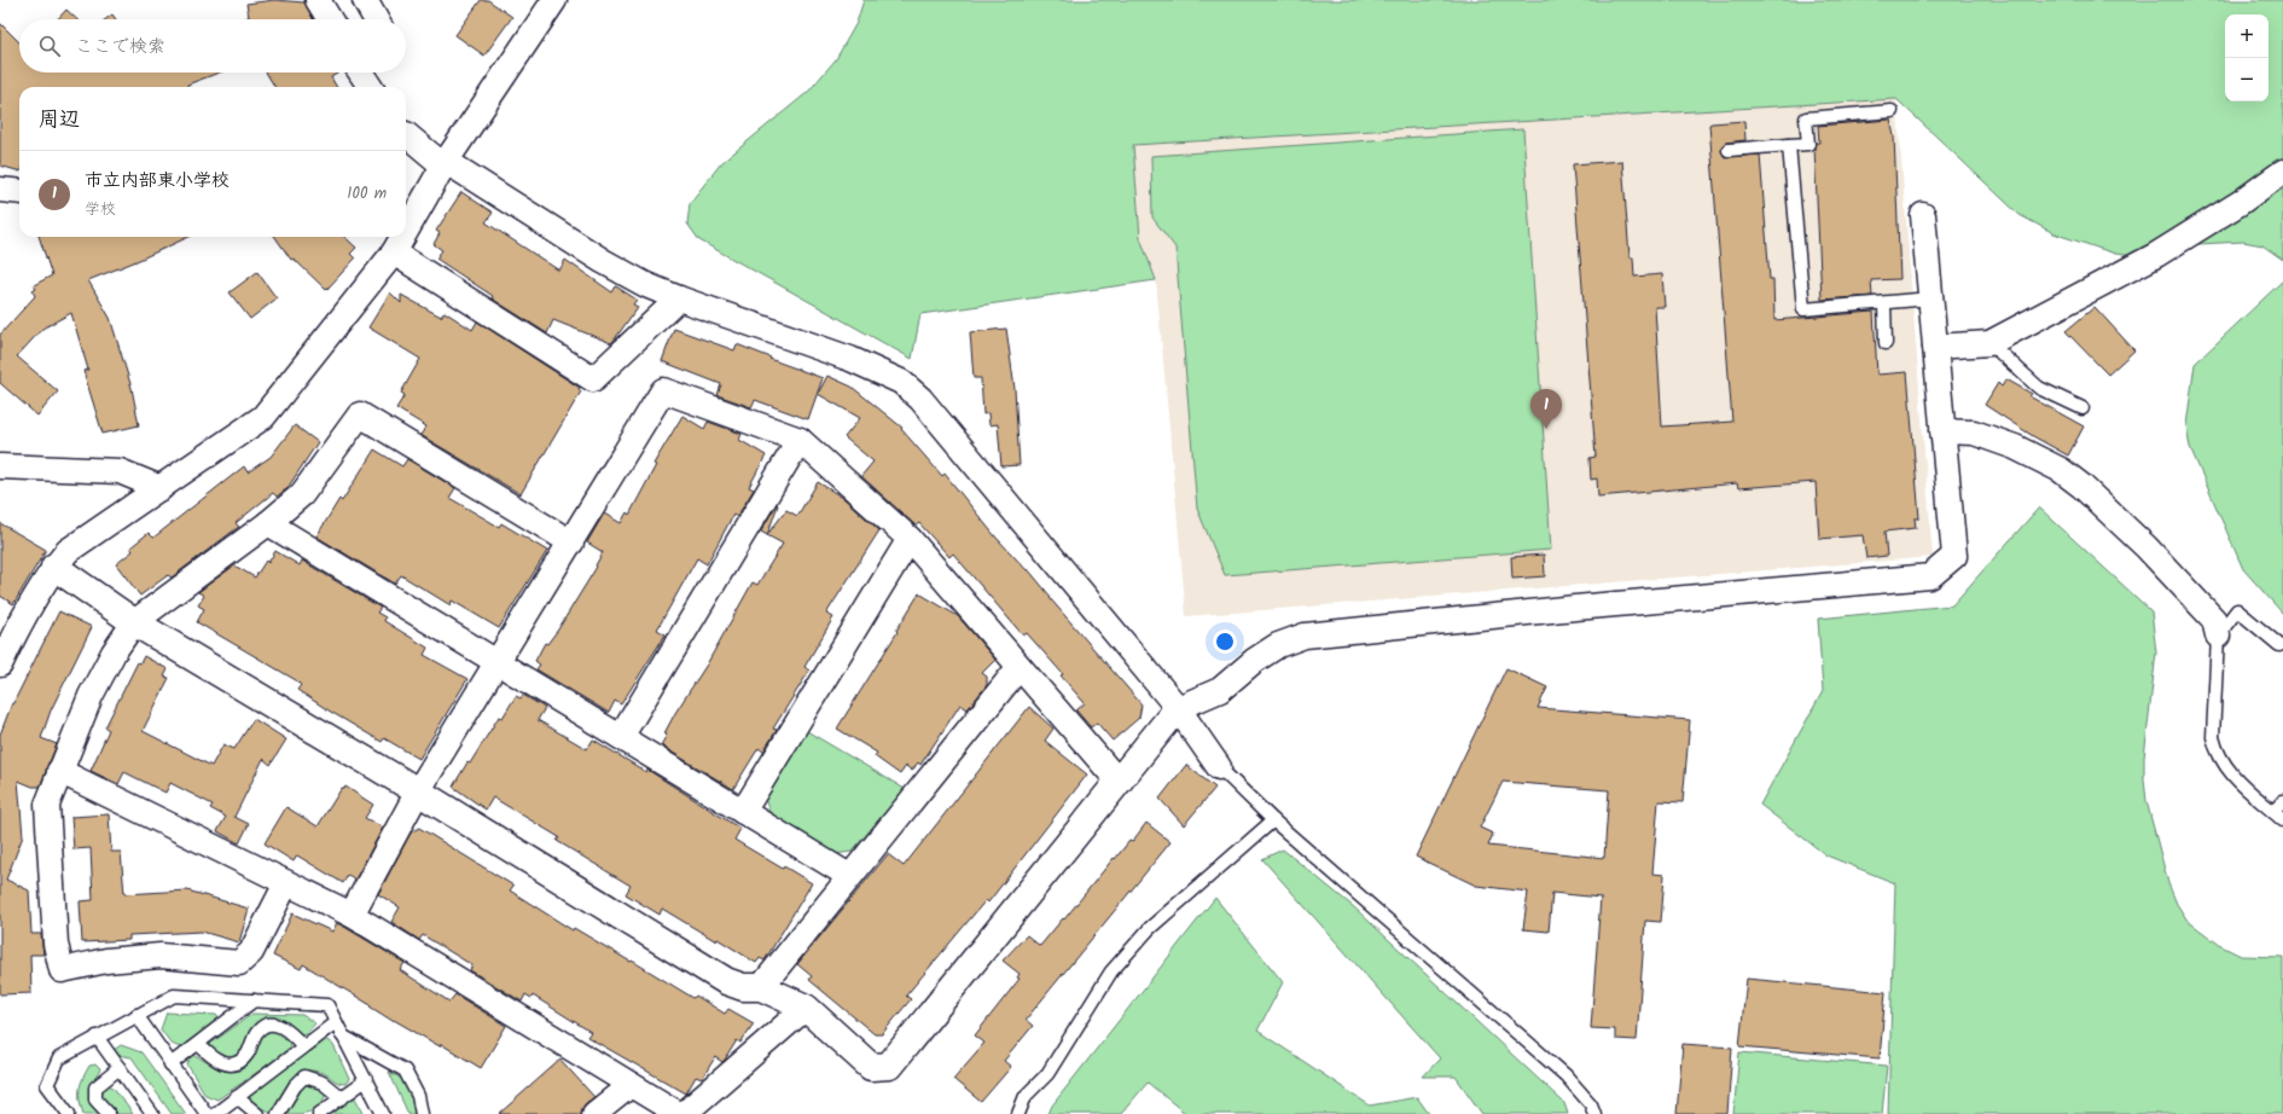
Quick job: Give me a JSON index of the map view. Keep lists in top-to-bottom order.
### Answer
{
  "page": {
    "map_buttons": ["+", "−"],
    "search": "ここで検索",
    "heading": "周辺",
    "list": [
      {
        "mark": "1",
        "name": "市立内部東小学校",
        "note": "学校",
        "value": "100 m"
      }
    ],
    "pins": "1"
  }
}
